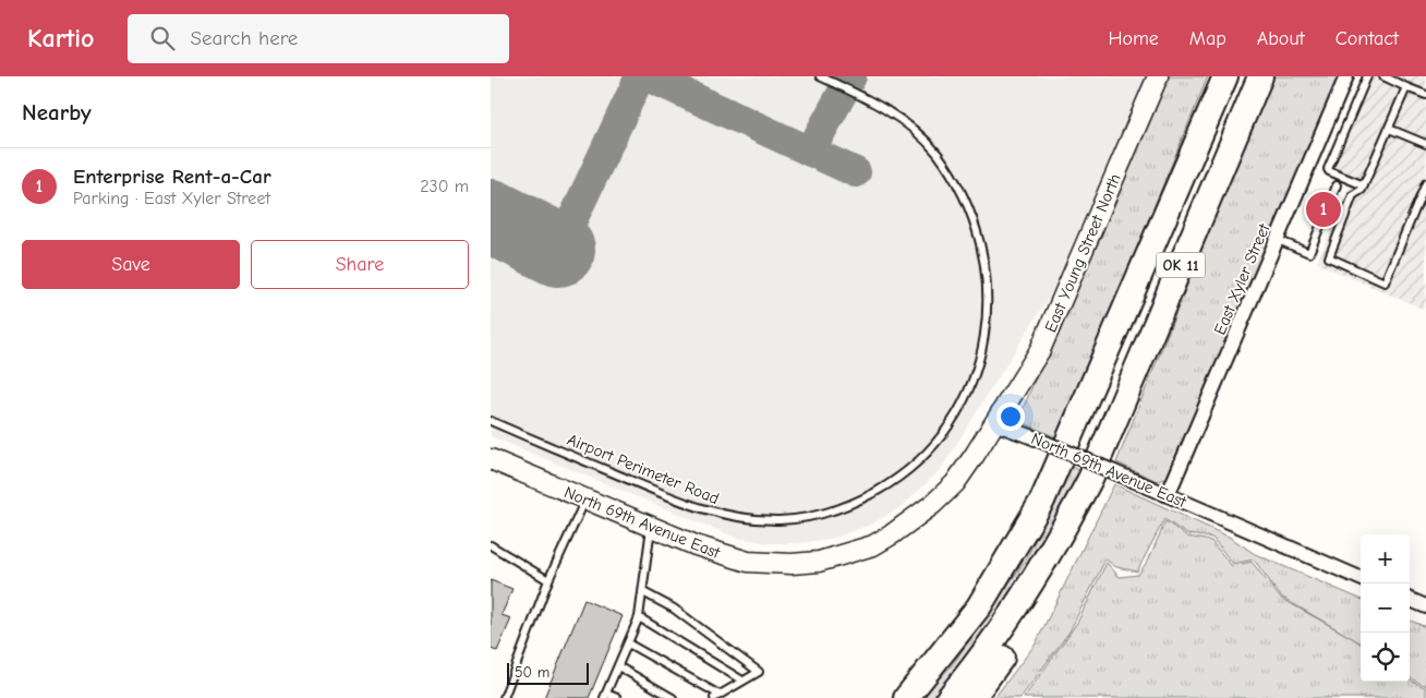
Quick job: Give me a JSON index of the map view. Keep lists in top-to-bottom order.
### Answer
{
  "streets": {
    "highway": ["OK 11"],
    "street": ["East Young Street North", "East Xyler Street", "North 69th Avenue East"],
    "lane": ["Airport Perimeter Road"]
  },
  "crossings": [
    ["East Young Street North", "North 69th Avenue East"],
    ["East Xyler Street", "North 69th Avenue East"]
  ],
  "scale_bar": "50 m",
  "page": {
    "header": "Kartio",
    "search": "Search here",
    "nav": [
      "Home",
      "Map",
      "About",
      "Contact"
    ],
    "heading": "Nearby",
    "list": [
      {
        "mark": "1",
        "name": "Enterprise Rent-a-Car",
        "note": "Parking · East Xyler Street",
        "value": "230 m"
      }
    ],
    "pins": "1",
    "buttons": ["Save", "Share"],
    "map_buttons": ["+", "−"],
    "scale": "50 m"
  }
}
